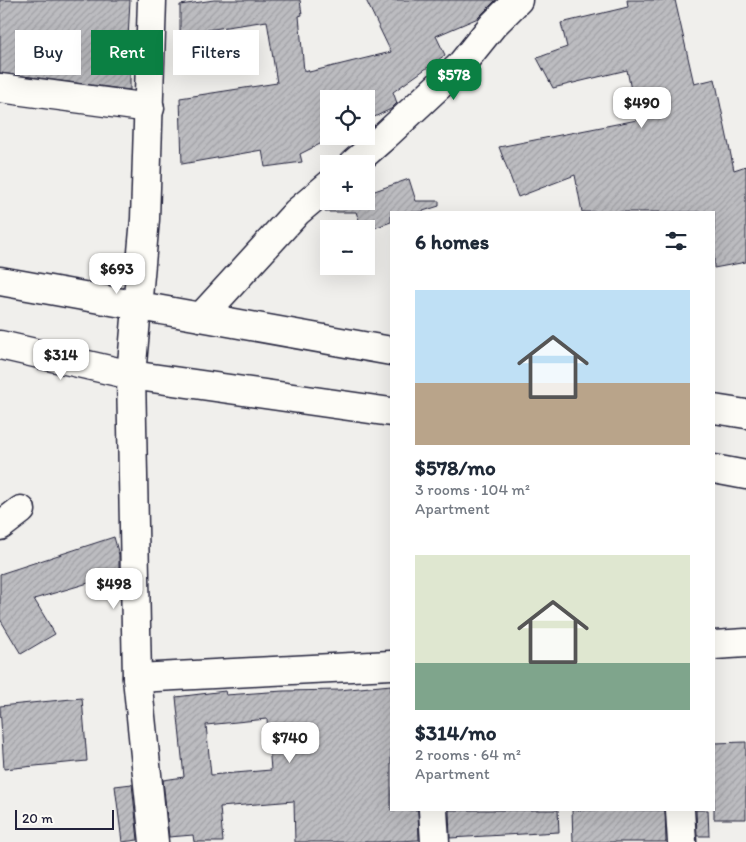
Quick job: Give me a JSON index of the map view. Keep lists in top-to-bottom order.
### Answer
{
  "scale_bar": "20 m",
  "page": {
    "chip": ["Buy", "Rent", "Filters"],
    "price": [
      "$578",
      "$490",
      "$693",
      "$314",
      "$498",
      "$740"
    ],
    "map_buttons": ["+", "−"],
    "heading": "6 homes",
    "list": [
      {
        "name": "$578/mo",
        "note": "3 rooms · 104 m² · Apartment"
      },
      {
        "name": "$314/mo",
        "note": "2 rooms · 64 m² · Apartment"
      }
    ],
    "scale": "20 m"
  }
}
